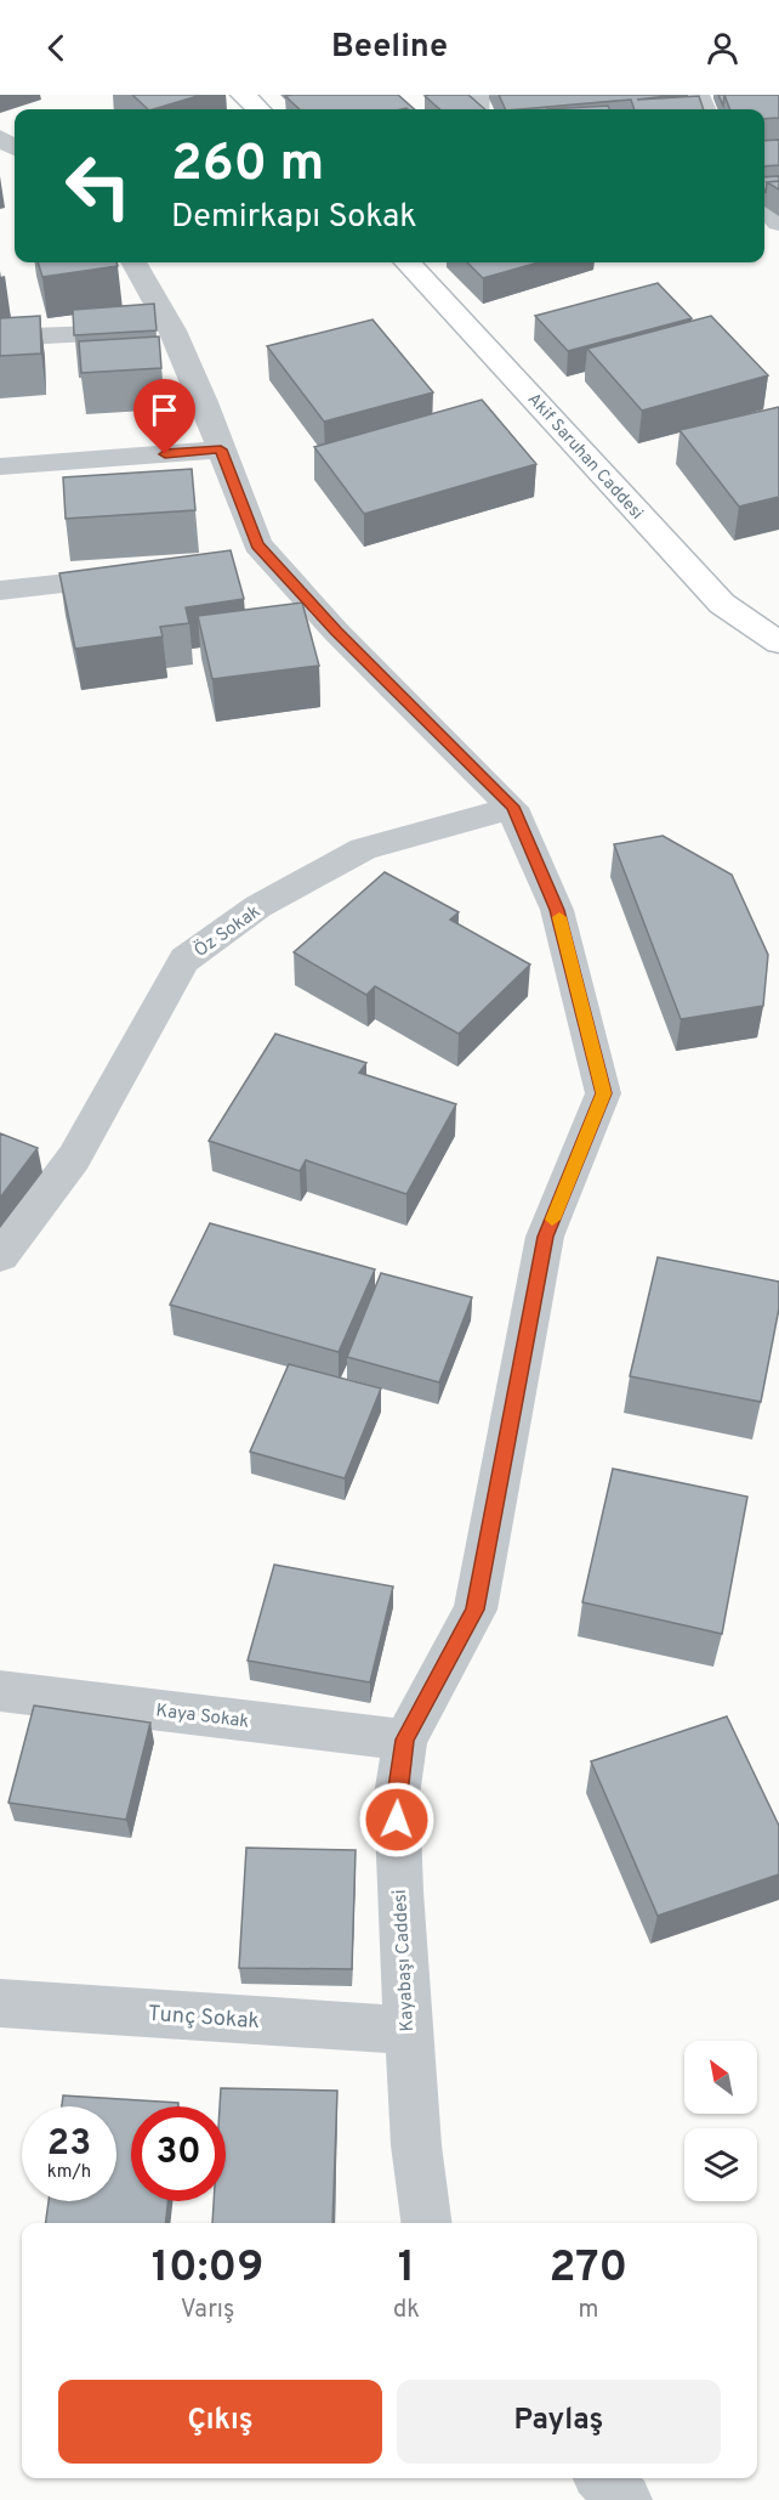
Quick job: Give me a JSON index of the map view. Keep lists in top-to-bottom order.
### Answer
{
  "streets": {
    "street": [
      "Akif Saruhan Caddesi",
      "Öz Sokak",
      "Kaya Sokak",
      "Kayabaşı Caddesi",
      "Tunç Sokak"
    ]
  },
  "crossings": [
    ["Öz Sokak", "Kayabaşı Caddesi"],
    ["Kaya Sokak", "Kayabaşı Caddesi"],
    ["Kayabaşı Caddesi", "Tunç Sokak"]
  ],
  "north": "top left",
  "page": {
    "header": "Beeline",
    "turn": ["260 m", "Demirkapı Sokak"],
    "speed": "23 km/h",
    "limit": "30",
    "eta": [
      "10:09",
      "Varış",
      "1",
      "dk",
      "270",
      "m"
    ],
    "buttons": ["Çıkış", "Paylaş"]
  }
}
